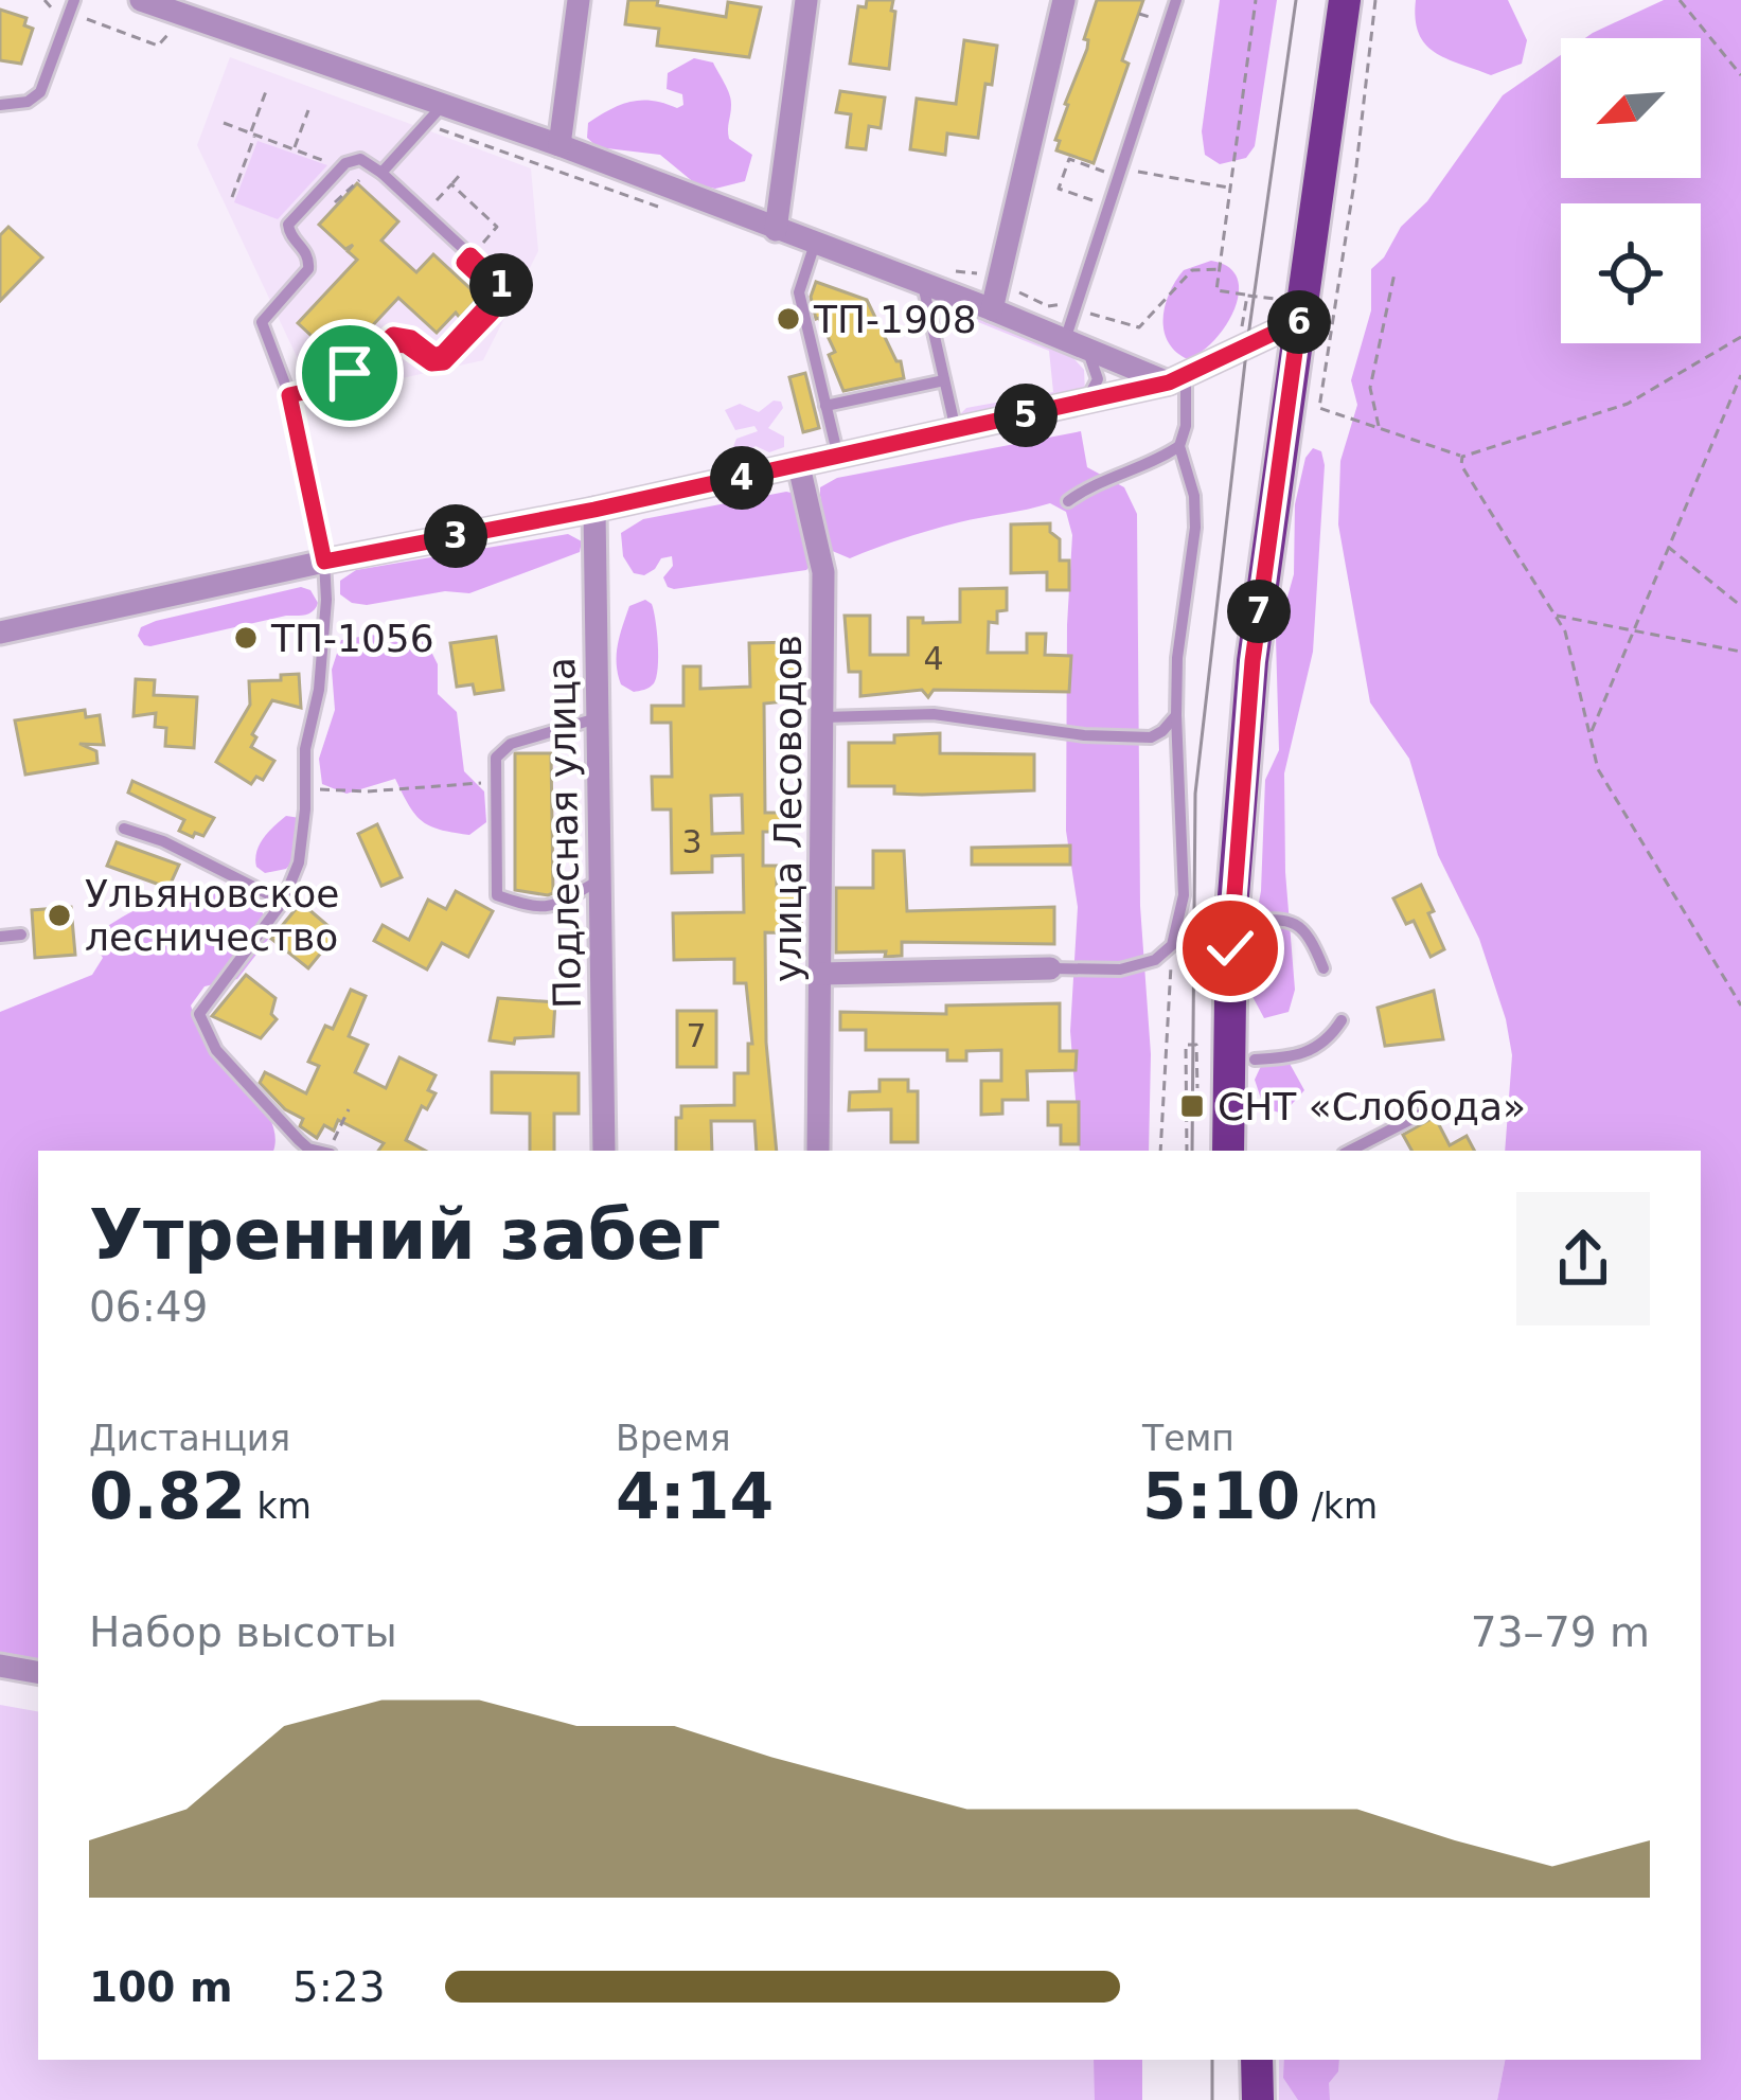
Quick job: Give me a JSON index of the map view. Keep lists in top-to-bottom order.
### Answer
{
  "streets": {
    "street": ["улица Лесоводов", "Подлесная улица"]
  },
  "places": {
    "other": ["ТП-1908", "ТП-1056", "Ульяновское лесничество"],
    "transit": ["СНТ «Слобода»"]
  },
  "house_numbers": ["4", "3", "7"],
  "north": "bottom left",
  "page": {
    "pins": [
      "1",
      "6",
      "5",
      "4",
      "3",
      "7"
    ],
    "heading": ["Утренний забег", "06:49"],
    "stats": [
      ["Дистанция", "0.82 km"],
      ["Время", "4:14"],
      ["Темп", "5:10 /km"]
    ],
    "chart": ["Набор высоты", "73–79 m"],
    "list": [
      {
        "name": "100 m",
        "note": "5:23"
      }
    ]
  }
}
